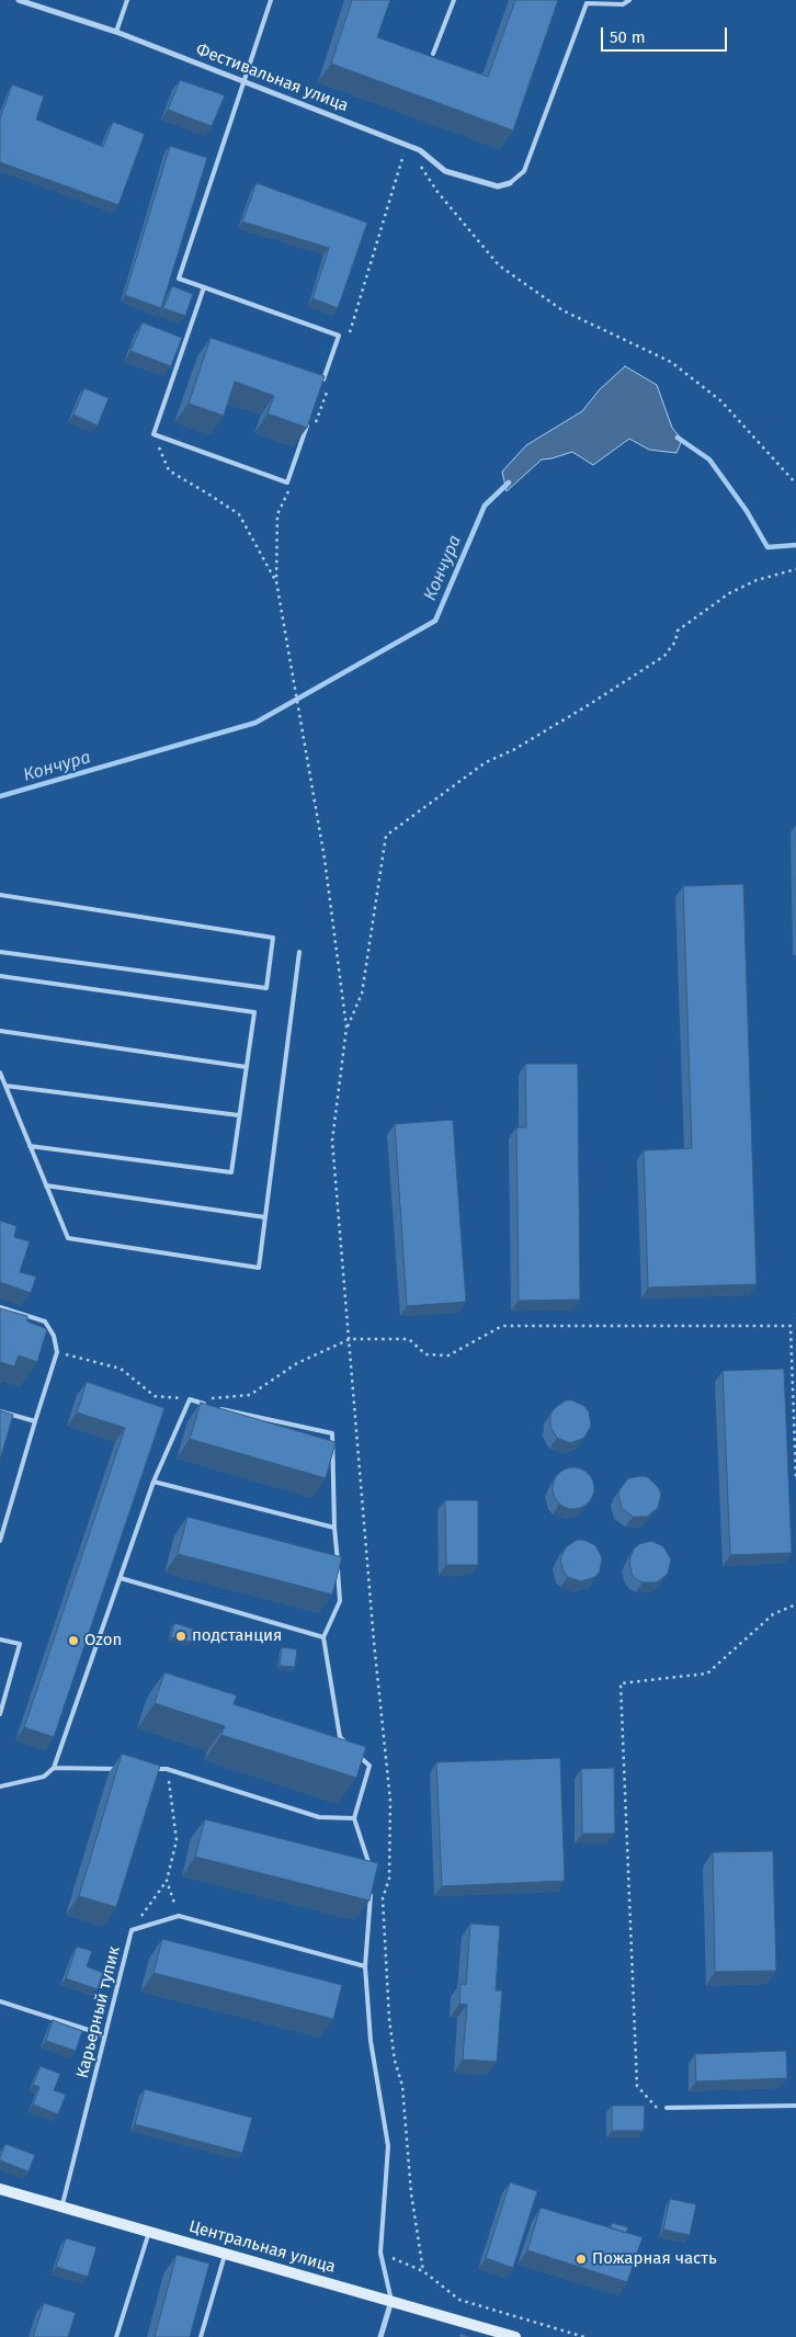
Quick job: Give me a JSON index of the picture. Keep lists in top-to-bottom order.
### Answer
{
  "streets": {
    "main road": ["Центральная улица"],
    "street": ["Фестивальная улица"],
    "lane": ["Карьерный тупик"]
  },
  "crossings": [
    ["Карьерный тупик", "Центральная улица"]
  ],
  "water": ["Кончура"],
  "places": ["подстанция", "Ozon", "Пожарная часть"],
  "scale_bar": "50 m"
}
